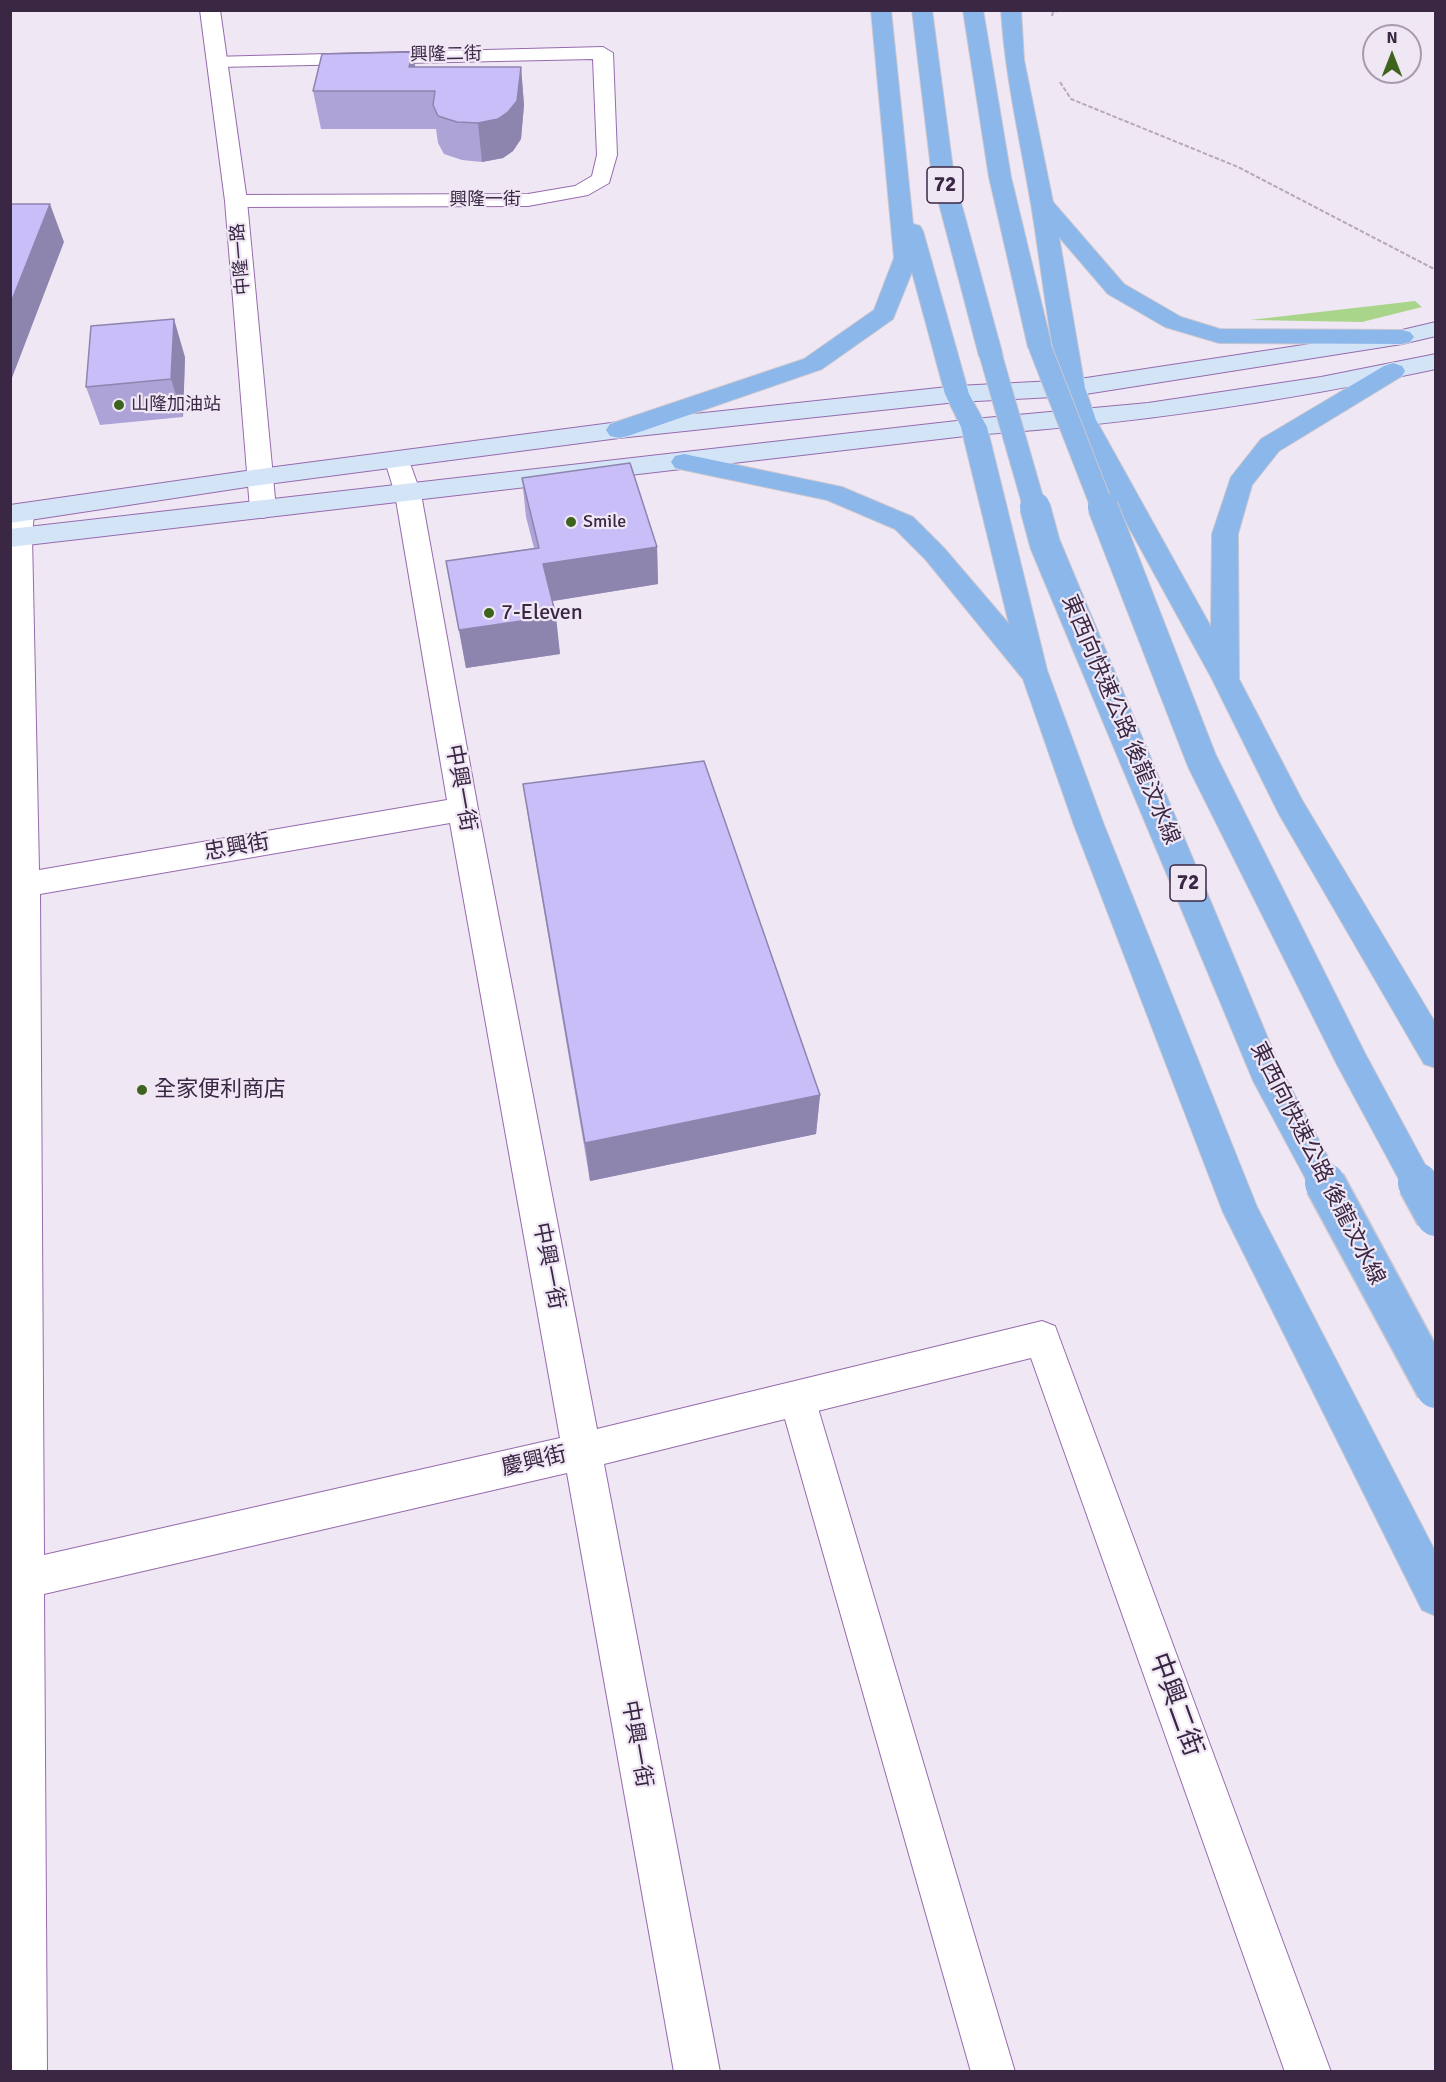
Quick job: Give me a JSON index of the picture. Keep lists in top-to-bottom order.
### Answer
{
  "streets": {
    "highway": ["72", "東西向快速公路 後龍汶水線"],
    "street": [
      "中隆一路",
      "中興一街",
      "忠興街",
      "慶興街",
      "中興二街"
    ],
    "lane": ["興隆二街", "興隆一街"]
  },
  "crossings": [
    ["興隆二街", "興隆一街"],
    ["興隆二街", "中隆一路"],
    ["興隆一街", "中隆一路"],
    ["中興一街", "忠興街"],
    ["中興一街", "慶興街"],
    ["慶興街", "中興二街"]
  ],
  "places": [
    "山隆加油站",
    "Smile",
    "7-Eleven",
    "全家便利商店"
  ],
  "north": "top"
}
